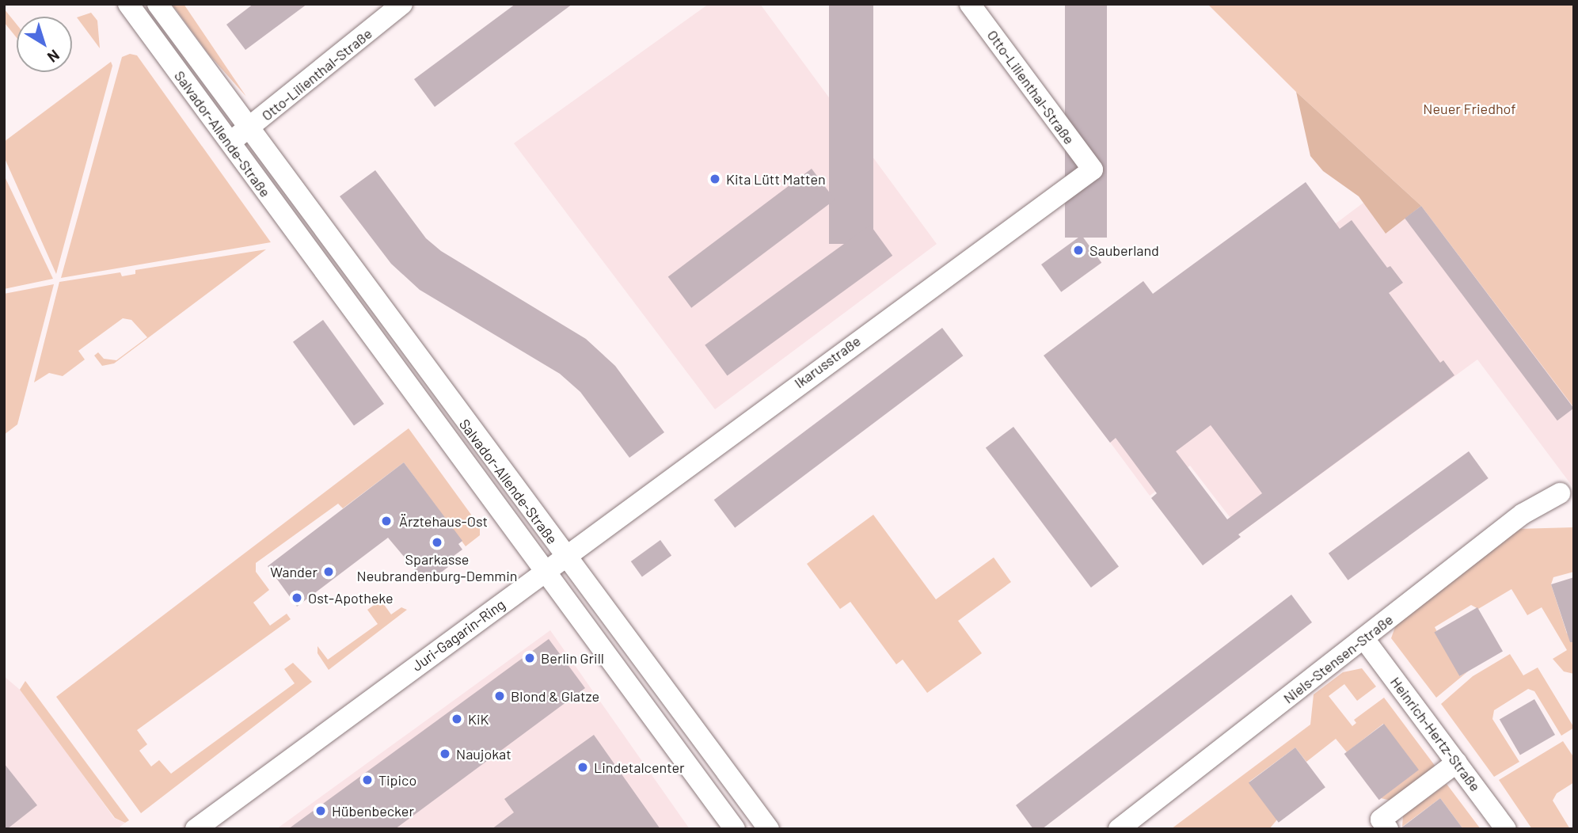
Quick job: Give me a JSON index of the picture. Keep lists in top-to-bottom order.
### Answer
{
  "streets": {
    "street": [
      "Otto-Lilienthal-Straße",
      "Salvador-Allende-Straße",
      "Ikarusstraße",
      "Juri-Gagarin-Ring",
      "Niels-Stensen-Straße",
      "Heinrich-Hertz-Straße"
    ]
  },
  "crossings": [
    ["Otto-Lilienthal-Straße", "Salvador-Allende-Straße"],
    ["Otto-Lilienthal-Straße", "Ikarusstraße"],
    ["Salvador-Allende-Straße", "Ikarusstraße"],
    ["Salvador-Allende-Straße", "Juri-Gagarin-Ring"],
    ["Niels-Stensen-Straße", "Heinrich-Hertz-Straße"]
  ],
  "parks": ["Neuer Friedhof"],
  "places": [
    "Kita Lütt Matten",
    "Sauberland",
    "Ärztehaus-Ost",
    "Sparkasse Neubrandenburg-Demmin",
    "Wander",
    "Ost-Apotheke",
    "Berlin Grill",
    "Blond & Glatze",
    "KiK",
    "Naujokat",
    "Lindetalcenter",
    "Tipico",
    "Hübenbecker"
  ],
  "north": "bottom right"
}
